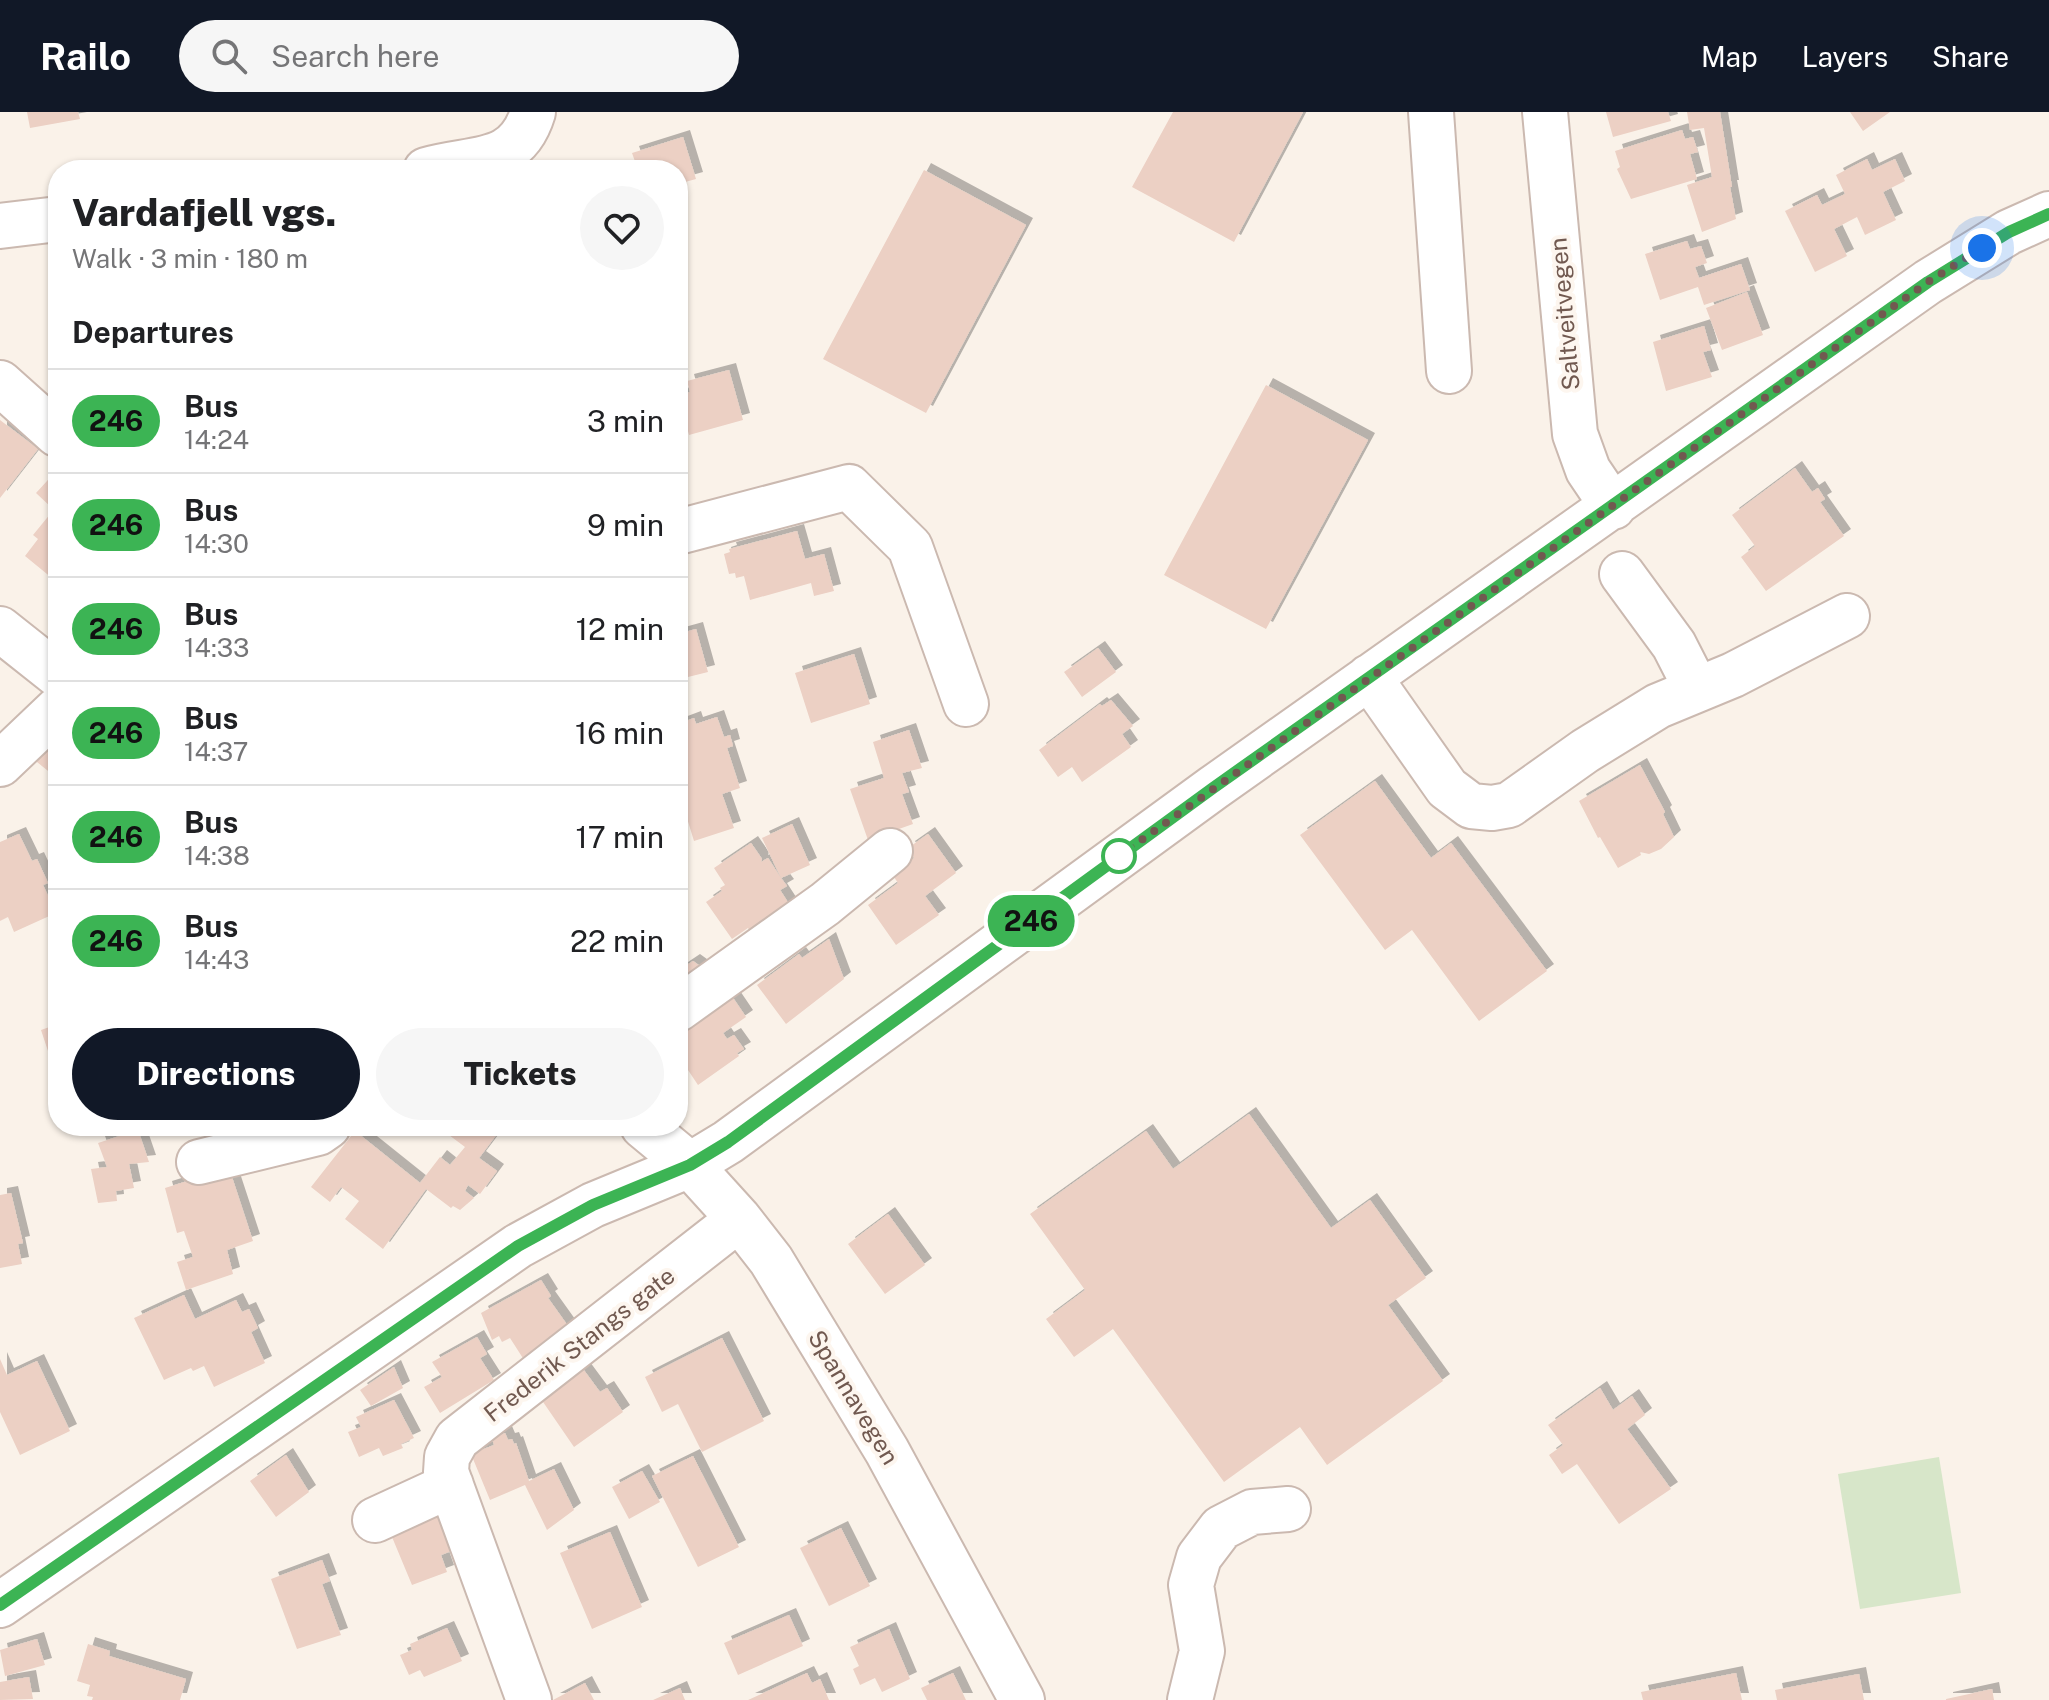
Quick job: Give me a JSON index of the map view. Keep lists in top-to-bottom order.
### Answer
{
  "streets": {
    "street": ["Saltveitvegen", "Frederik Stangs gate", "Spannavegen"]
  },
  "crossings": [
    ["Frederik Stangs gate", "Spannavegen"]
  ],
  "lines": ["bus line 246"],
  "page": {
    "header": "Railo",
    "search": "Search here",
    "nav": ["Map", "Layers", "Share"],
    "on_map": "246",
    "heading": [
      ["Vardafjell vgs.", "Walk · 3 min · 180 m"],
      "Departures"
    ],
    "list": [
      {
        "mark": "246",
        "name": "Bus",
        "note": "14:24",
        "value": "3 min"
      },
      {
        "mark": "246",
        "name": "Bus",
        "note": "14:30",
        "value": "9 min"
      },
      {
        "mark": "246",
        "name": "Bus",
        "note": "14:33",
        "value": "12 min"
      },
      {
        "mark": "246",
        "name": "Bus",
        "note": "14:37",
        "value": "16 min"
      },
      {
        "mark": "246",
        "name": "Bus",
        "note": "14:38",
        "value": "17 min"
      },
      {
        "mark": "246",
        "name": "Bus",
        "note": "14:43",
        "value": "22 min"
      }
    ],
    "buttons": ["Directions", "Tickets"]
  }
}
